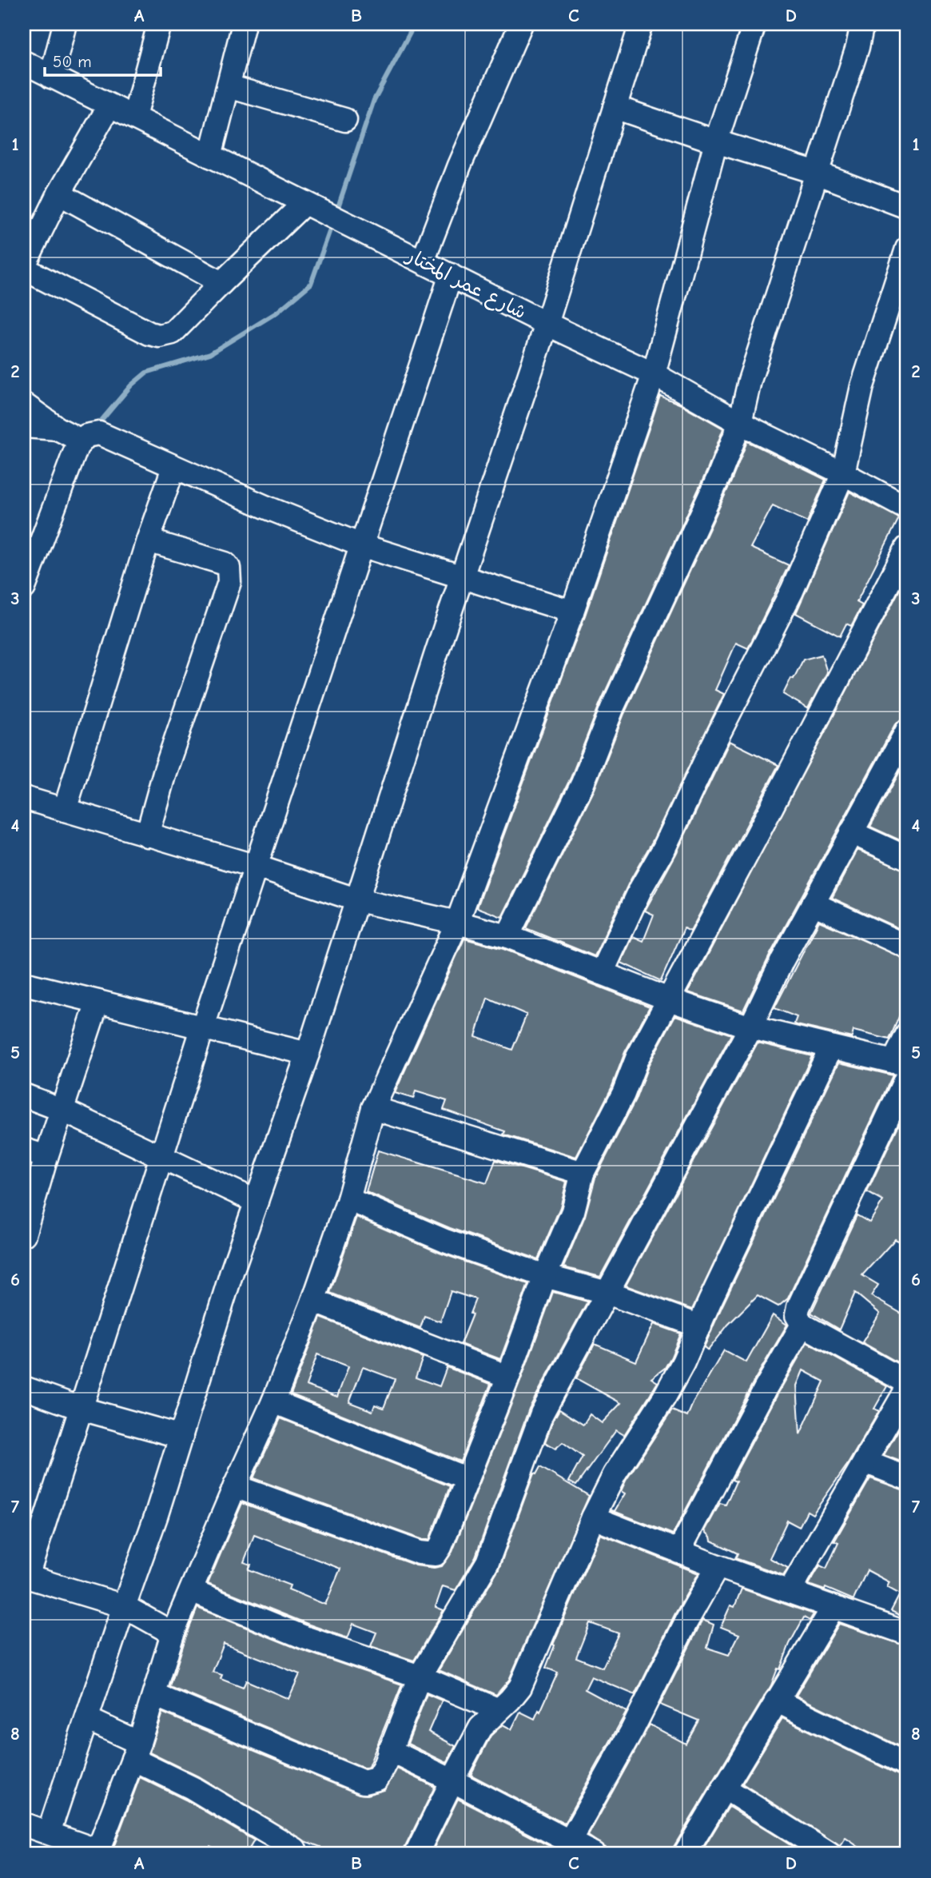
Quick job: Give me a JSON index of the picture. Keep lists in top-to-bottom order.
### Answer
{
  "streets": {
    "street": ["شارع عمر المختار"]
  },
  "scale_bar": "50 m",
  "grid": {
    "columns": [
      "A",
      "B",
      "C",
      "D"
    ],
    "rows": [
      "1",
      "2",
      "3",
      "4",
      "5",
      "6",
      "7",
      "8"
    ]
  }
}
